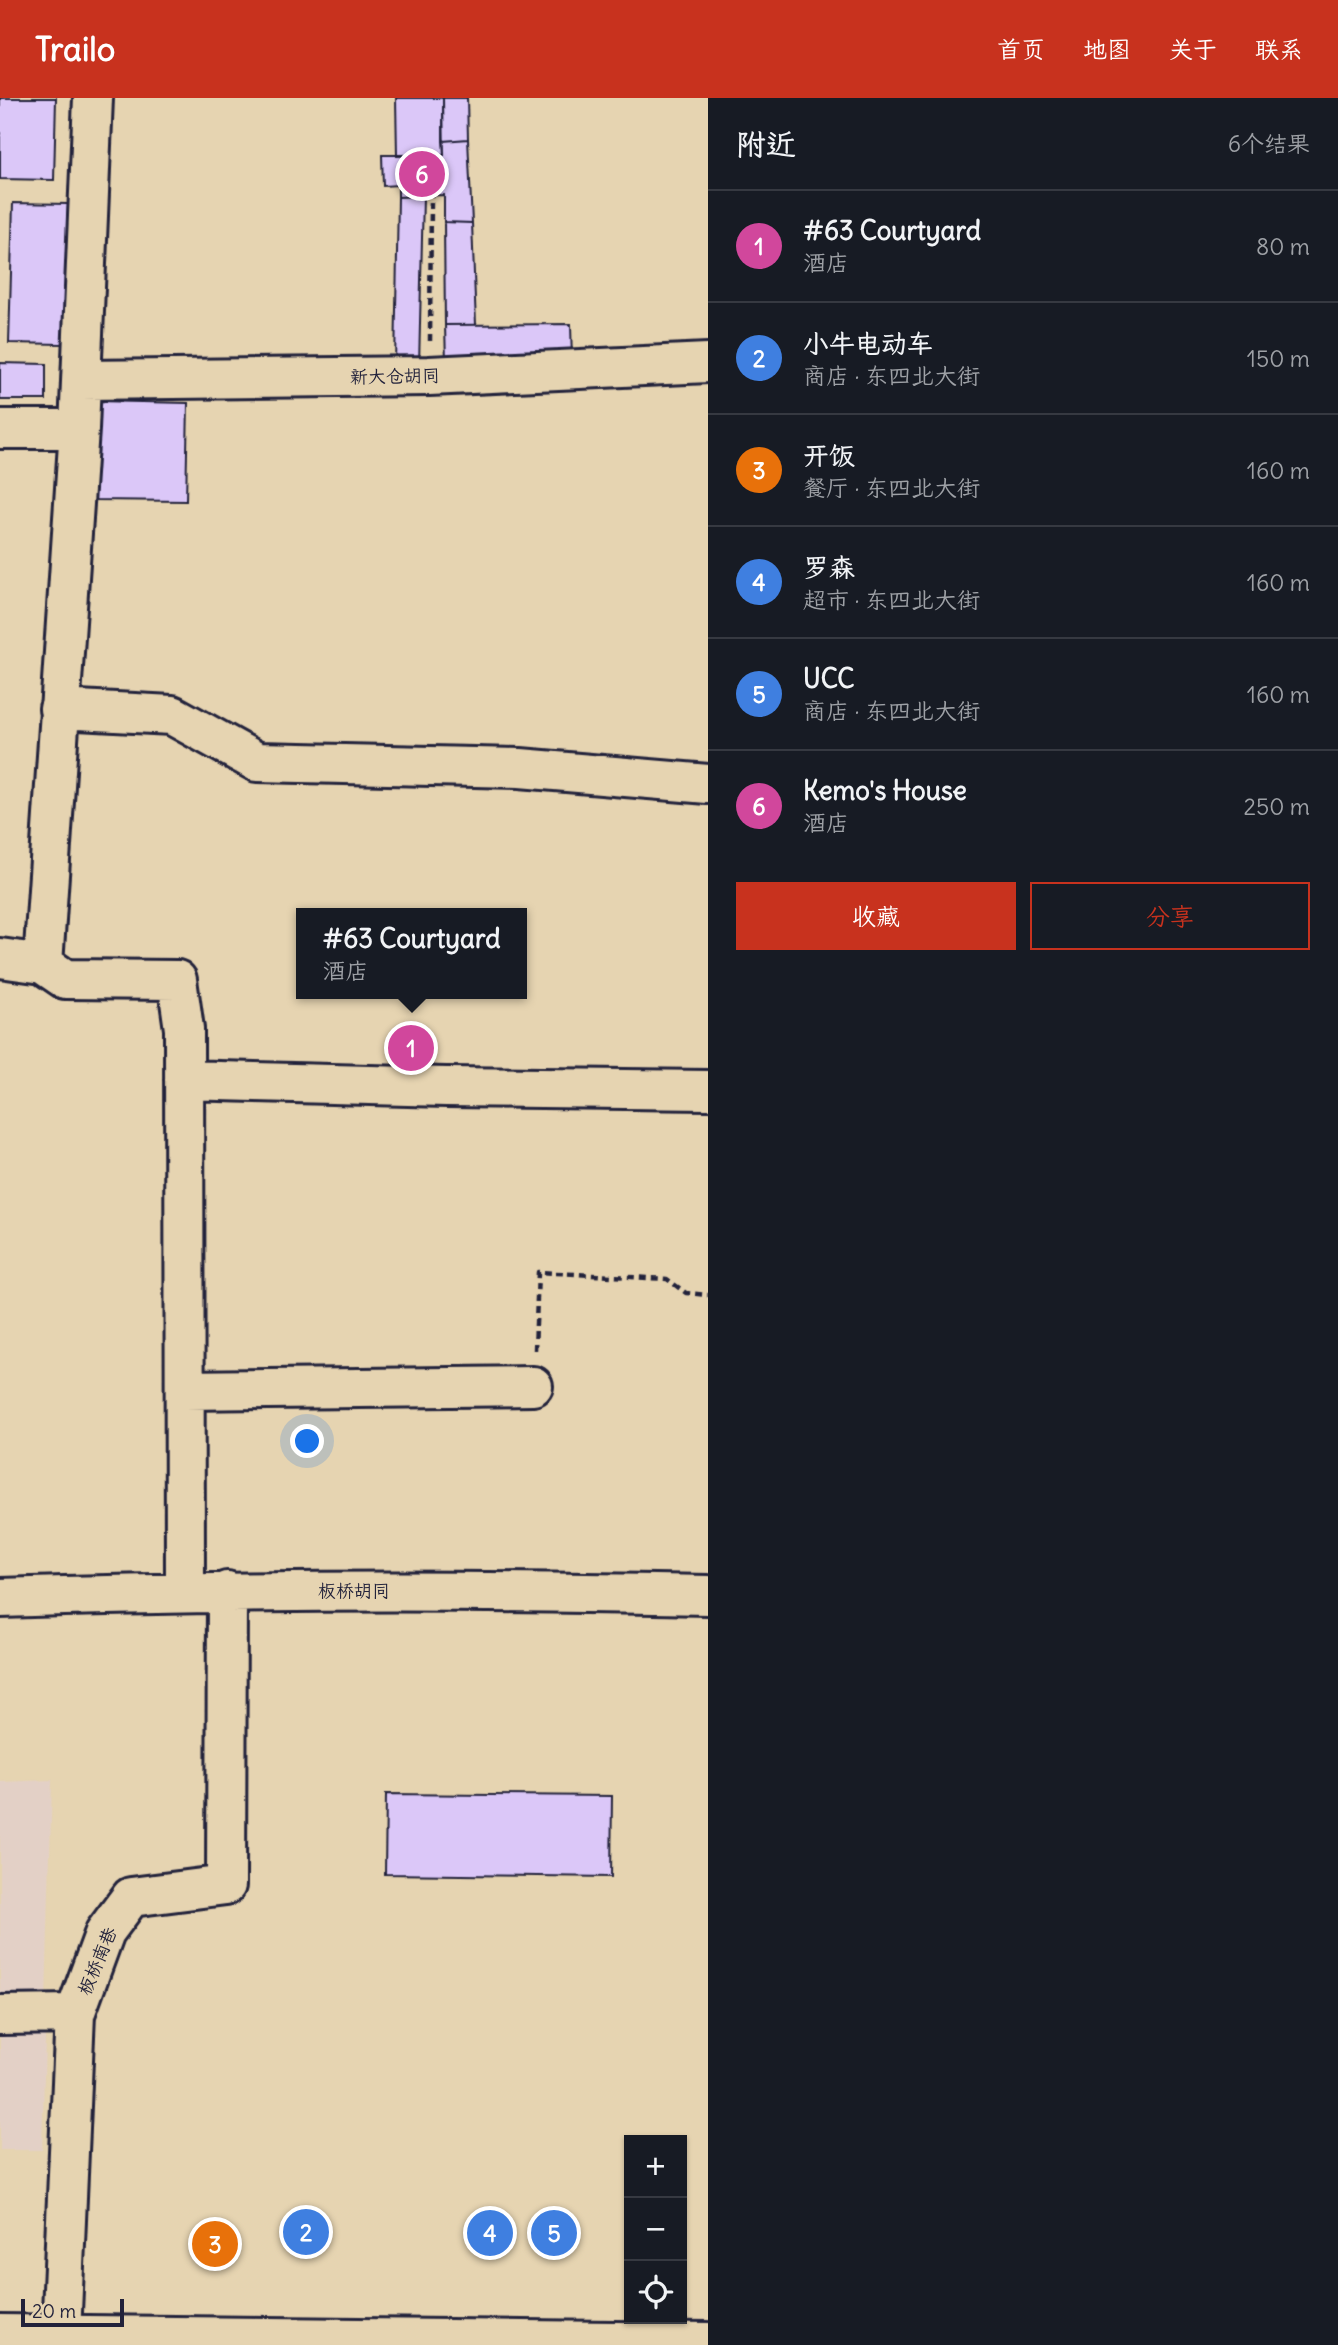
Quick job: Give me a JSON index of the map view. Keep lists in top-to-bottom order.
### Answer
{
  "streets": {
    "main road": ["新大仓胡同", "板桥胡同", "板桥南巷"]
  },
  "crossings": [
    ["板桥胡同", "板桥南巷"]
  ],
  "scale_bar": "20 m",
  "page": {
    "header": "Trailo",
    "nav": [
      "首页",
      "地图",
      "关于",
      "联系"
    ],
    "heading": ["附近", "6个结果"],
    "pins": [
      "6",
      "1",
      "2",
      "4",
      "5",
      "3"
    ],
    "list": [
      {
        "mark": "1",
        "name": "#63 Courtyard",
        "note": "酒店",
        "value": "80 m"
      },
      {
        "mark": "2",
        "name": "小牛电动车",
        "note": "商店 · 东四北大街",
        "value": "150 m"
      },
      {
        "mark": "3",
        "name": "开饭",
        "note": "餐厅 · 东四北大街",
        "value": "160 m"
      },
      {
        "mark": "4",
        "name": "罗森",
        "note": "超市 · 东四北大街",
        "value": "160 m"
      },
      {
        "mark": "5",
        "name": "UCC",
        "note": "商店 · 东四北大街",
        "value": "160 m"
      },
      {
        "mark": "6",
        "name": "Kemo's House",
        "note": "酒店",
        "value": "250 m"
      }
    ],
    "buttons": ["收藏", "分享"],
    "popup": ["#63 Courtyard", "酒店"],
    "map_buttons": ["+", "−"],
    "scale": "20 m"
  }
}
